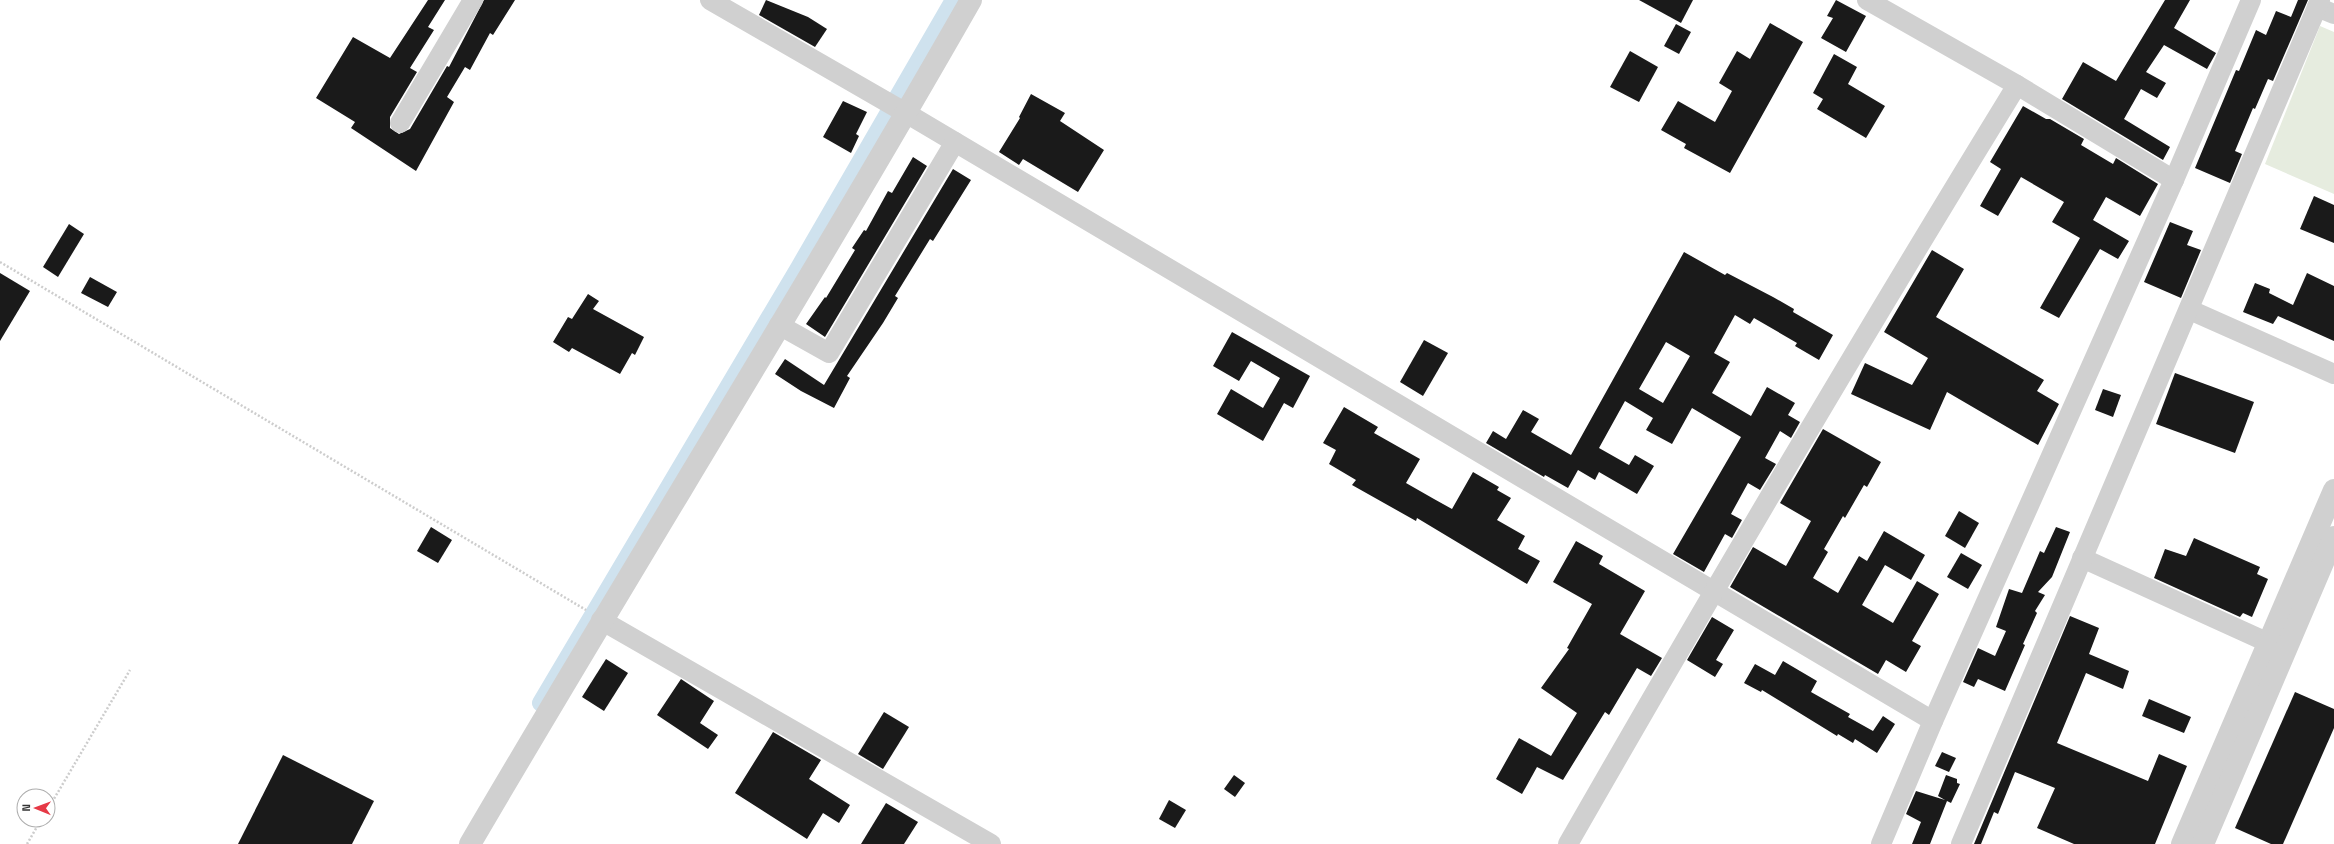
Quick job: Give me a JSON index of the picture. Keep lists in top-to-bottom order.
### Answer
{
  "north": "left"
}
